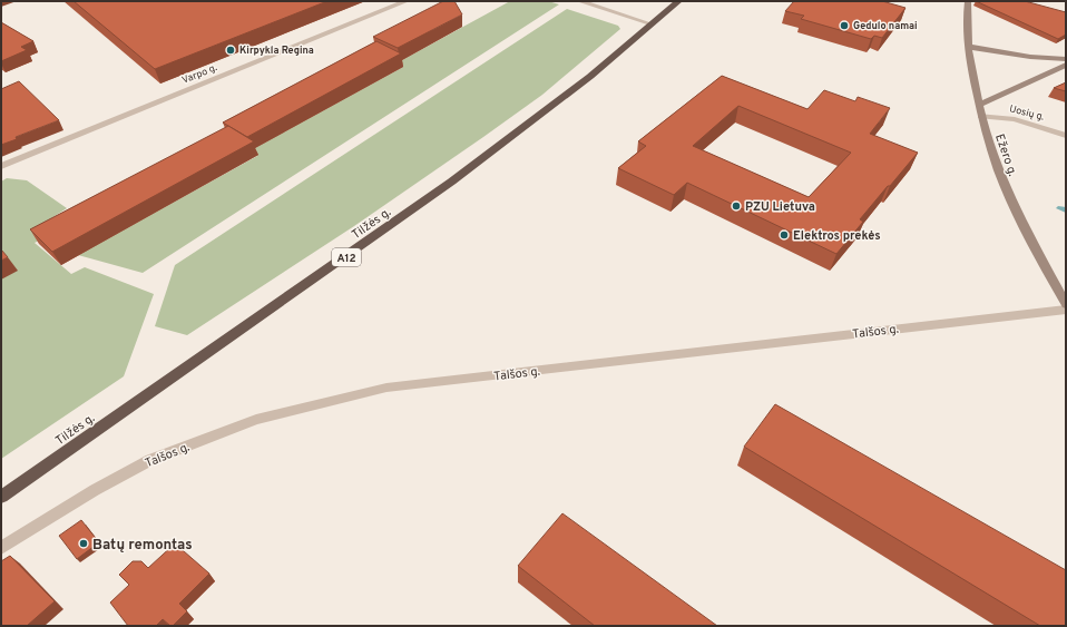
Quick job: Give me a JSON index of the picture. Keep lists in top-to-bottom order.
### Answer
{
  "streets": {
    "highway": ["Tilžės g.", "A12"],
    "main road": ["Ežero g."],
    "street": ["Varpo g.", "Uosių g.", "Talšos g."]
  },
  "crossings": [
    ["Uosių g.", "Ežero g."]
  ],
  "places": [
    "Gedulo namai",
    "Kirpykla Regina",
    "PZU Lietuva",
    "Elektros prekės",
    "Batų remontas"
  ]
}
